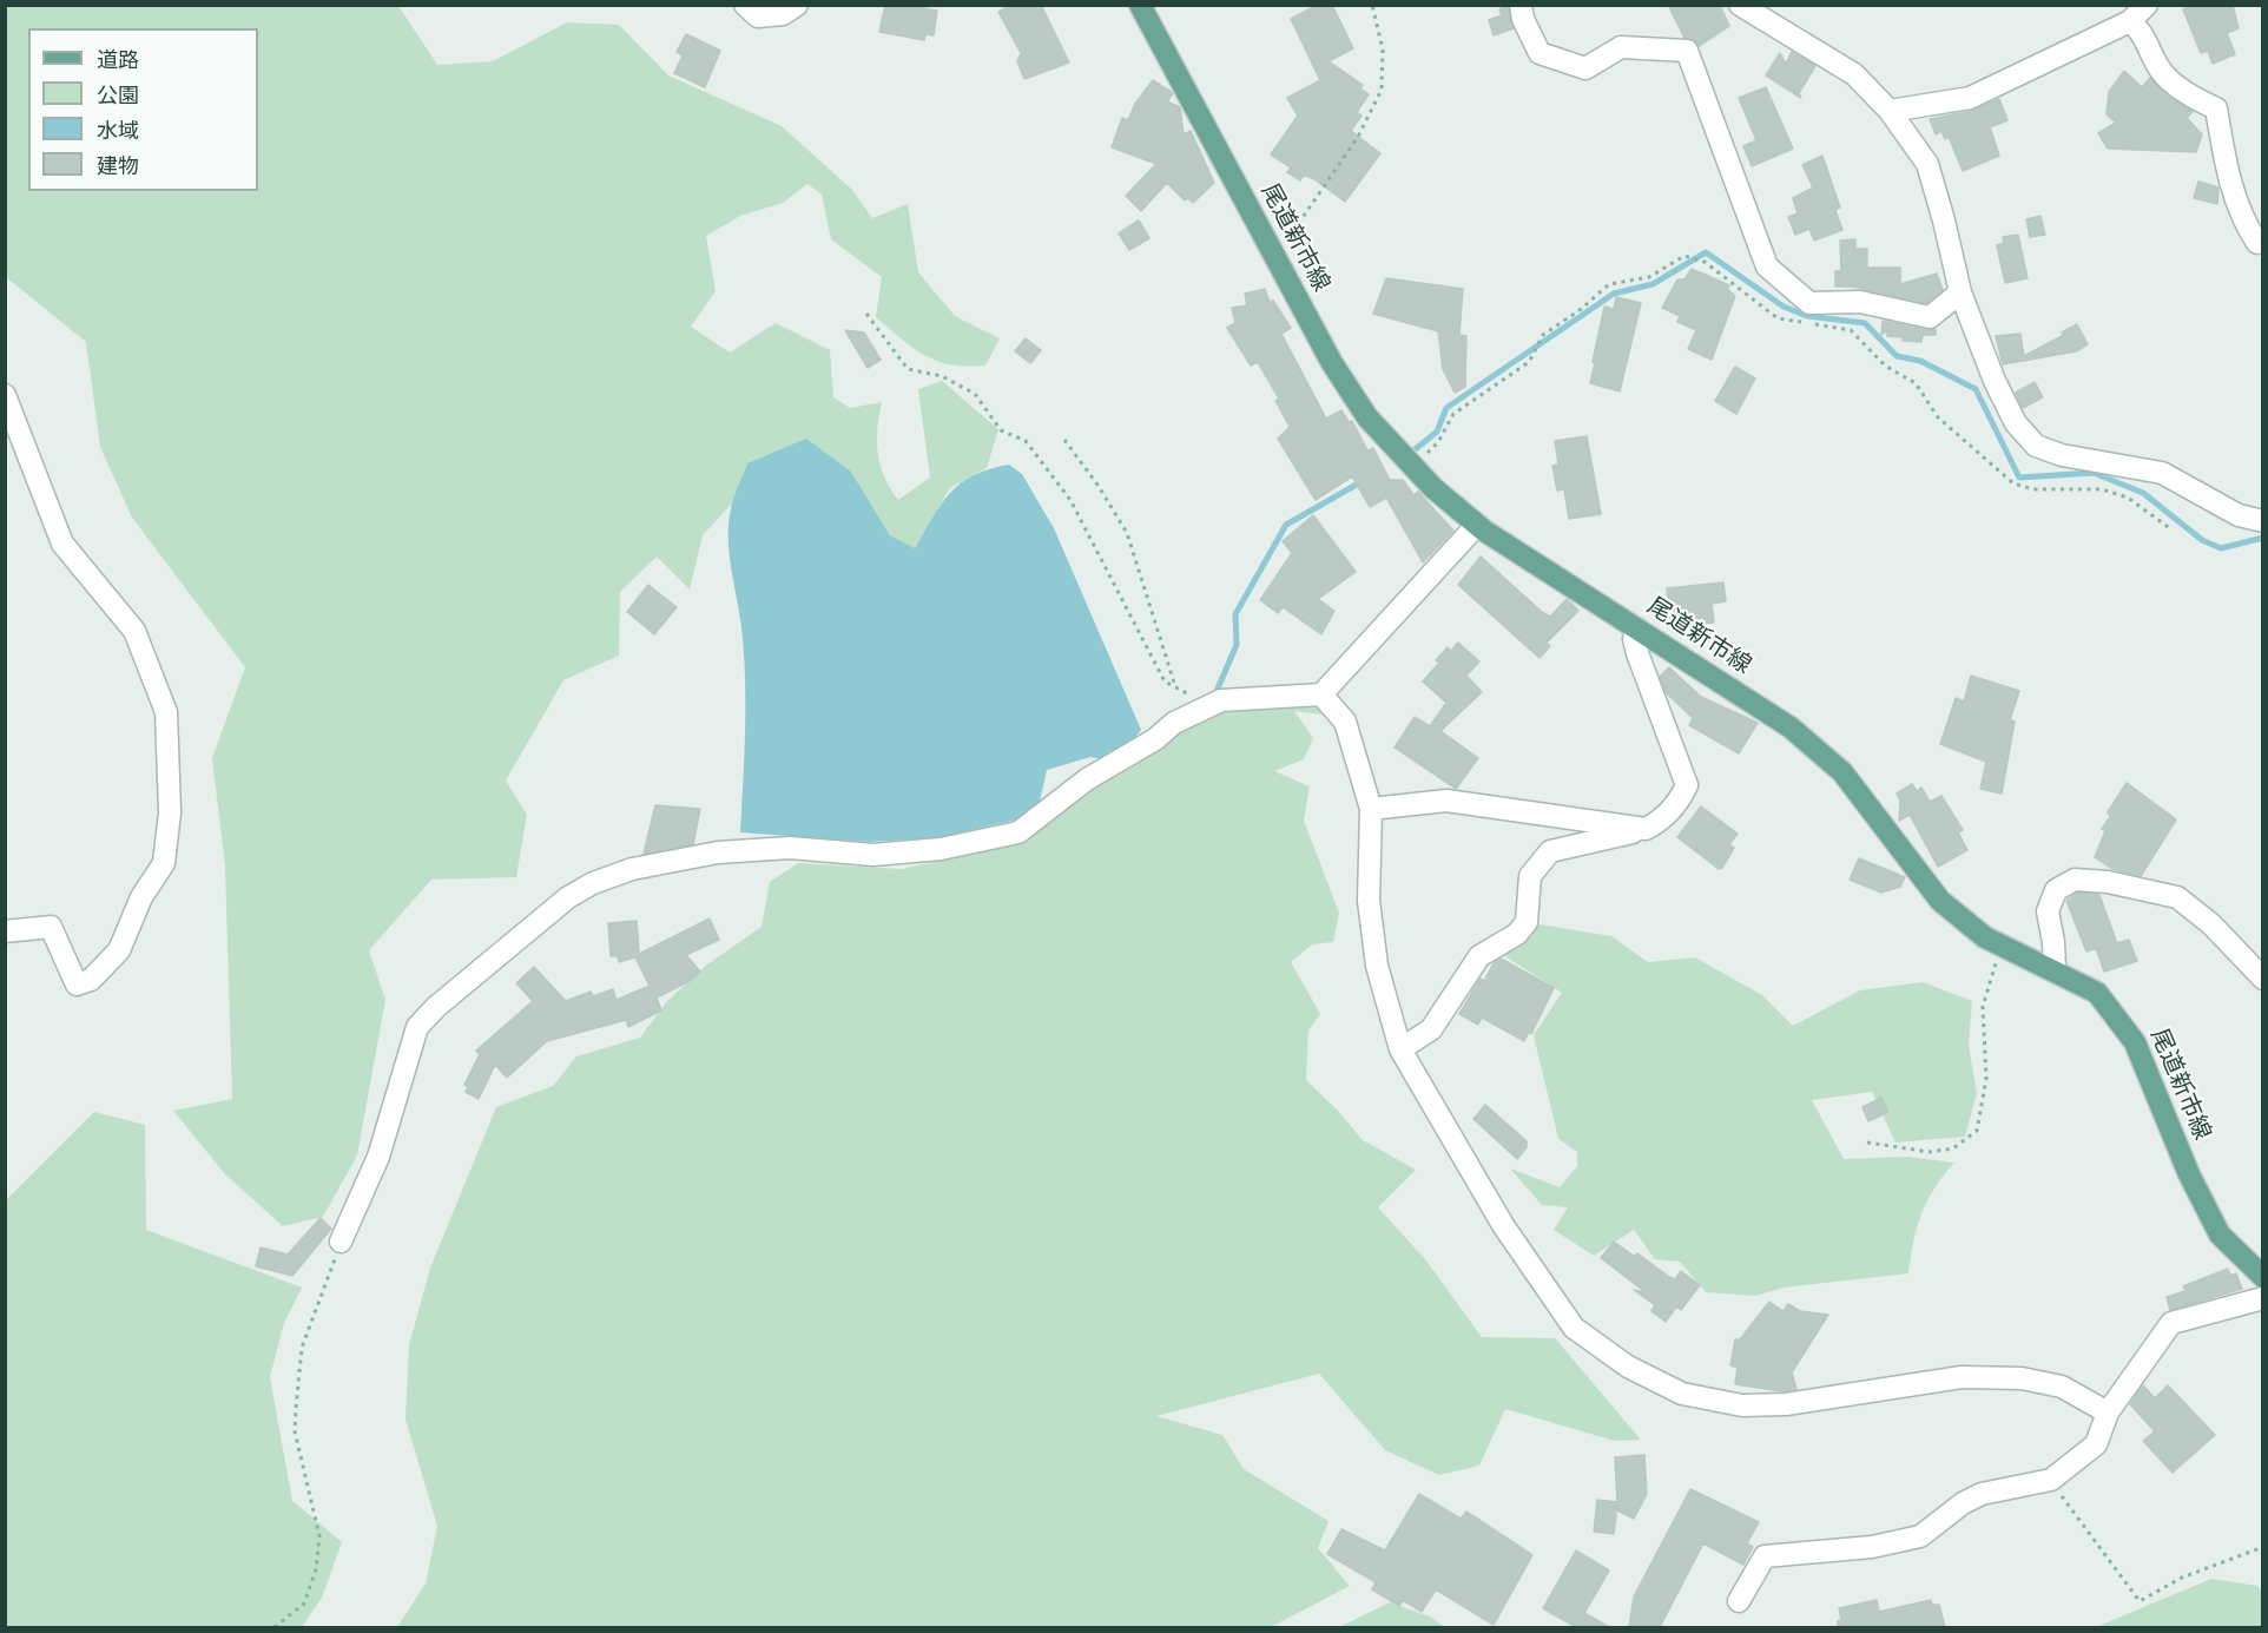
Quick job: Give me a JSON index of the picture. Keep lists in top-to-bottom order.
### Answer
{
  "streets": {
    "main road": ["尾道新市線"]
  },
  "legend": [
    "道路",
    "公園",
    "水域",
    "建物"
  ]
}
